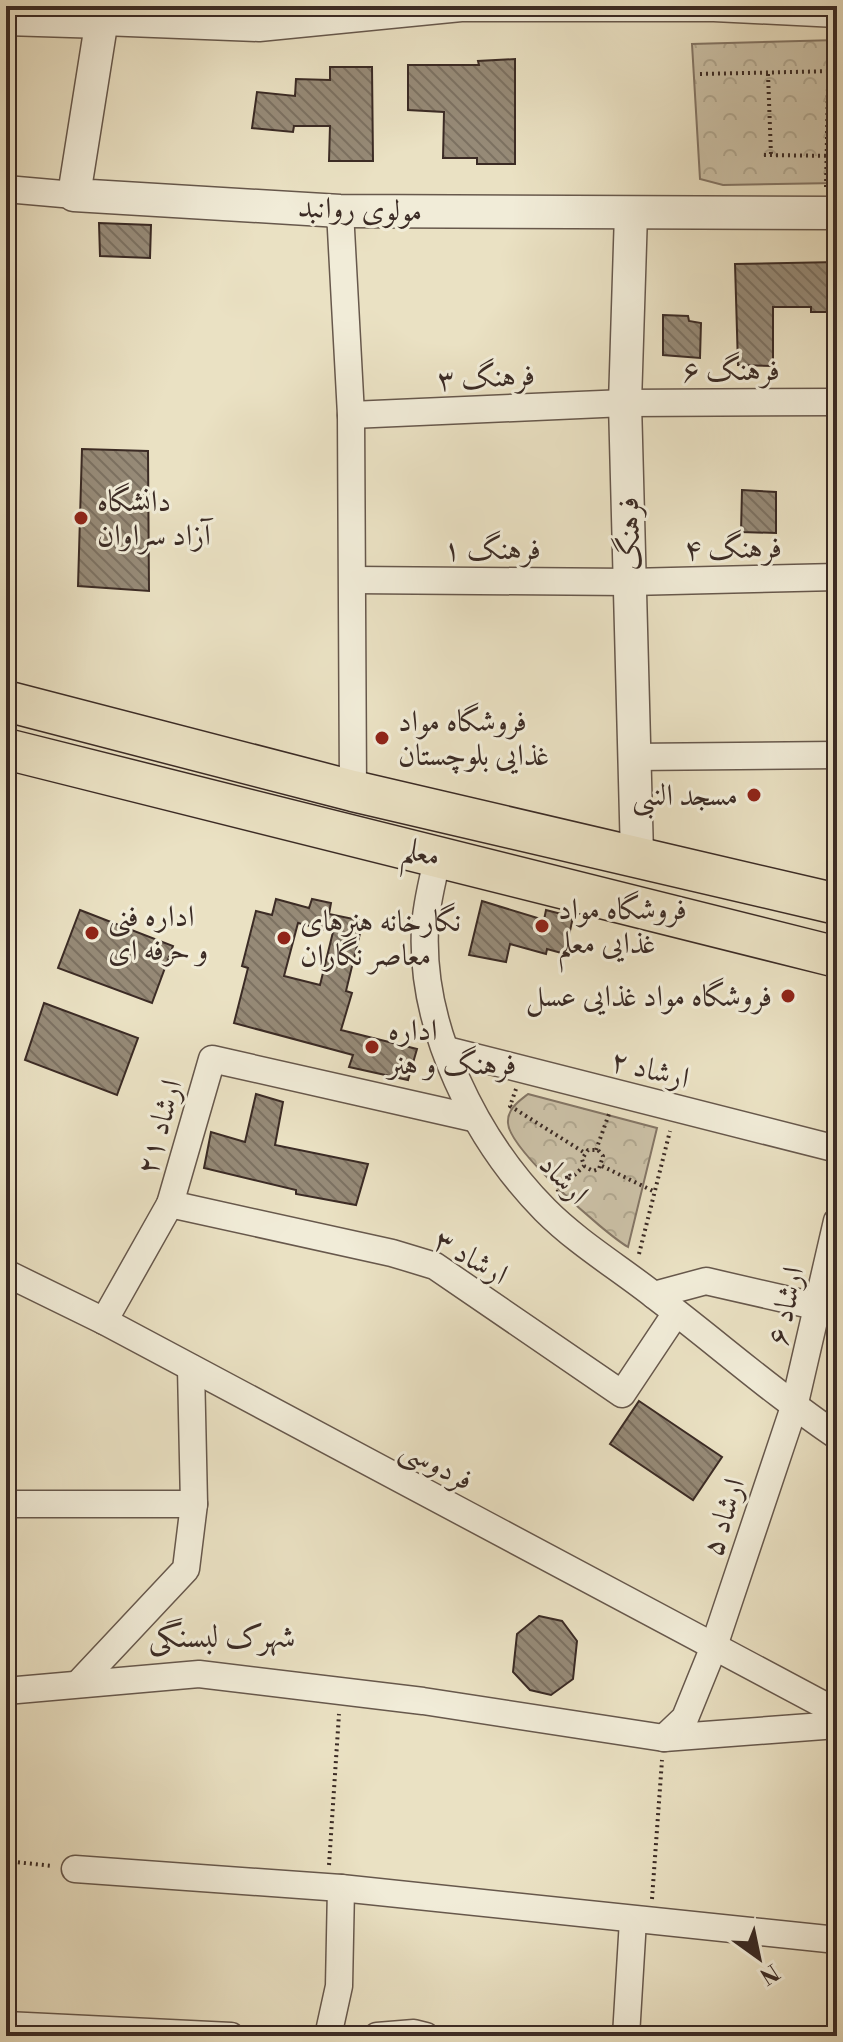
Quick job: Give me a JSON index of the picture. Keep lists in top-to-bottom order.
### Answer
{
  "streets": {
    "main road": ["معلم"],
    "street": [
      "مولوی روانبد",
      "فرهنگ ۶",
      "فرهنگ ۳",
      "فرهنگ",
      "فرهنگ ۴",
      "فرهنگ ۱",
      "ارشاد ۲",
      "ارشاد ۲۱",
      "ارشاد",
      "ارشاد ۳",
      "ارشاد ۶",
      "فردوسی",
      "ارشاد ۵"
    ]
  },
  "crossings": [
    ["مولوی روانبد", "فرهنگ"],
    ["فرهنگ ۶", "فرهنگ ۳"],
    ["فرهنگ ۶", "فرهنگ"],
    ["فرهنگ ۳", "فرهنگ"],
    ["فرهنگ", "فرهنگ ۴"],
    ["فرهنگ", "فرهنگ ۱"],
    ["فرهنگ", "معلم"],
    ["فرهنگ ۴", "فرهنگ ۱"],
    ["معلم", "ارشاد"],
    ["ارشاد ۲", "ارشاد"],
    ["ارشاد ۲۱", "ارشاد"],
    ["ارشاد ۲۱", "ارشاد ۳"],
    ["ارشاد ۲۱", "فردوسی"],
    ["ارشاد", "ارشاد ۳"],
    ["ارشاد", "ارشاد ۶"],
    ["ارشاد", "ارشاد ۵"],
    ["ارشاد ۶", "ارشاد ۵"],
    ["فردوسی", "ارشاد ۵"]
  ],
  "districts": ["شهرک لبسنگی"],
  "places": [
    "دانشگاه آزاد سراوان",
    "فروشگاه مواد غذایی بلوچستان",
    "مسجد النبی",
    "فروشگاه مواد غذایی معلم",
    "اداره فنی و حرفه ای",
    "نگارخانه هنرهای معاصر نگاران",
    "فروشگاه مواد غذایی عسل",
    "اداره فرهنگ و هنر"
  ],
  "north": "bottom right"
}
